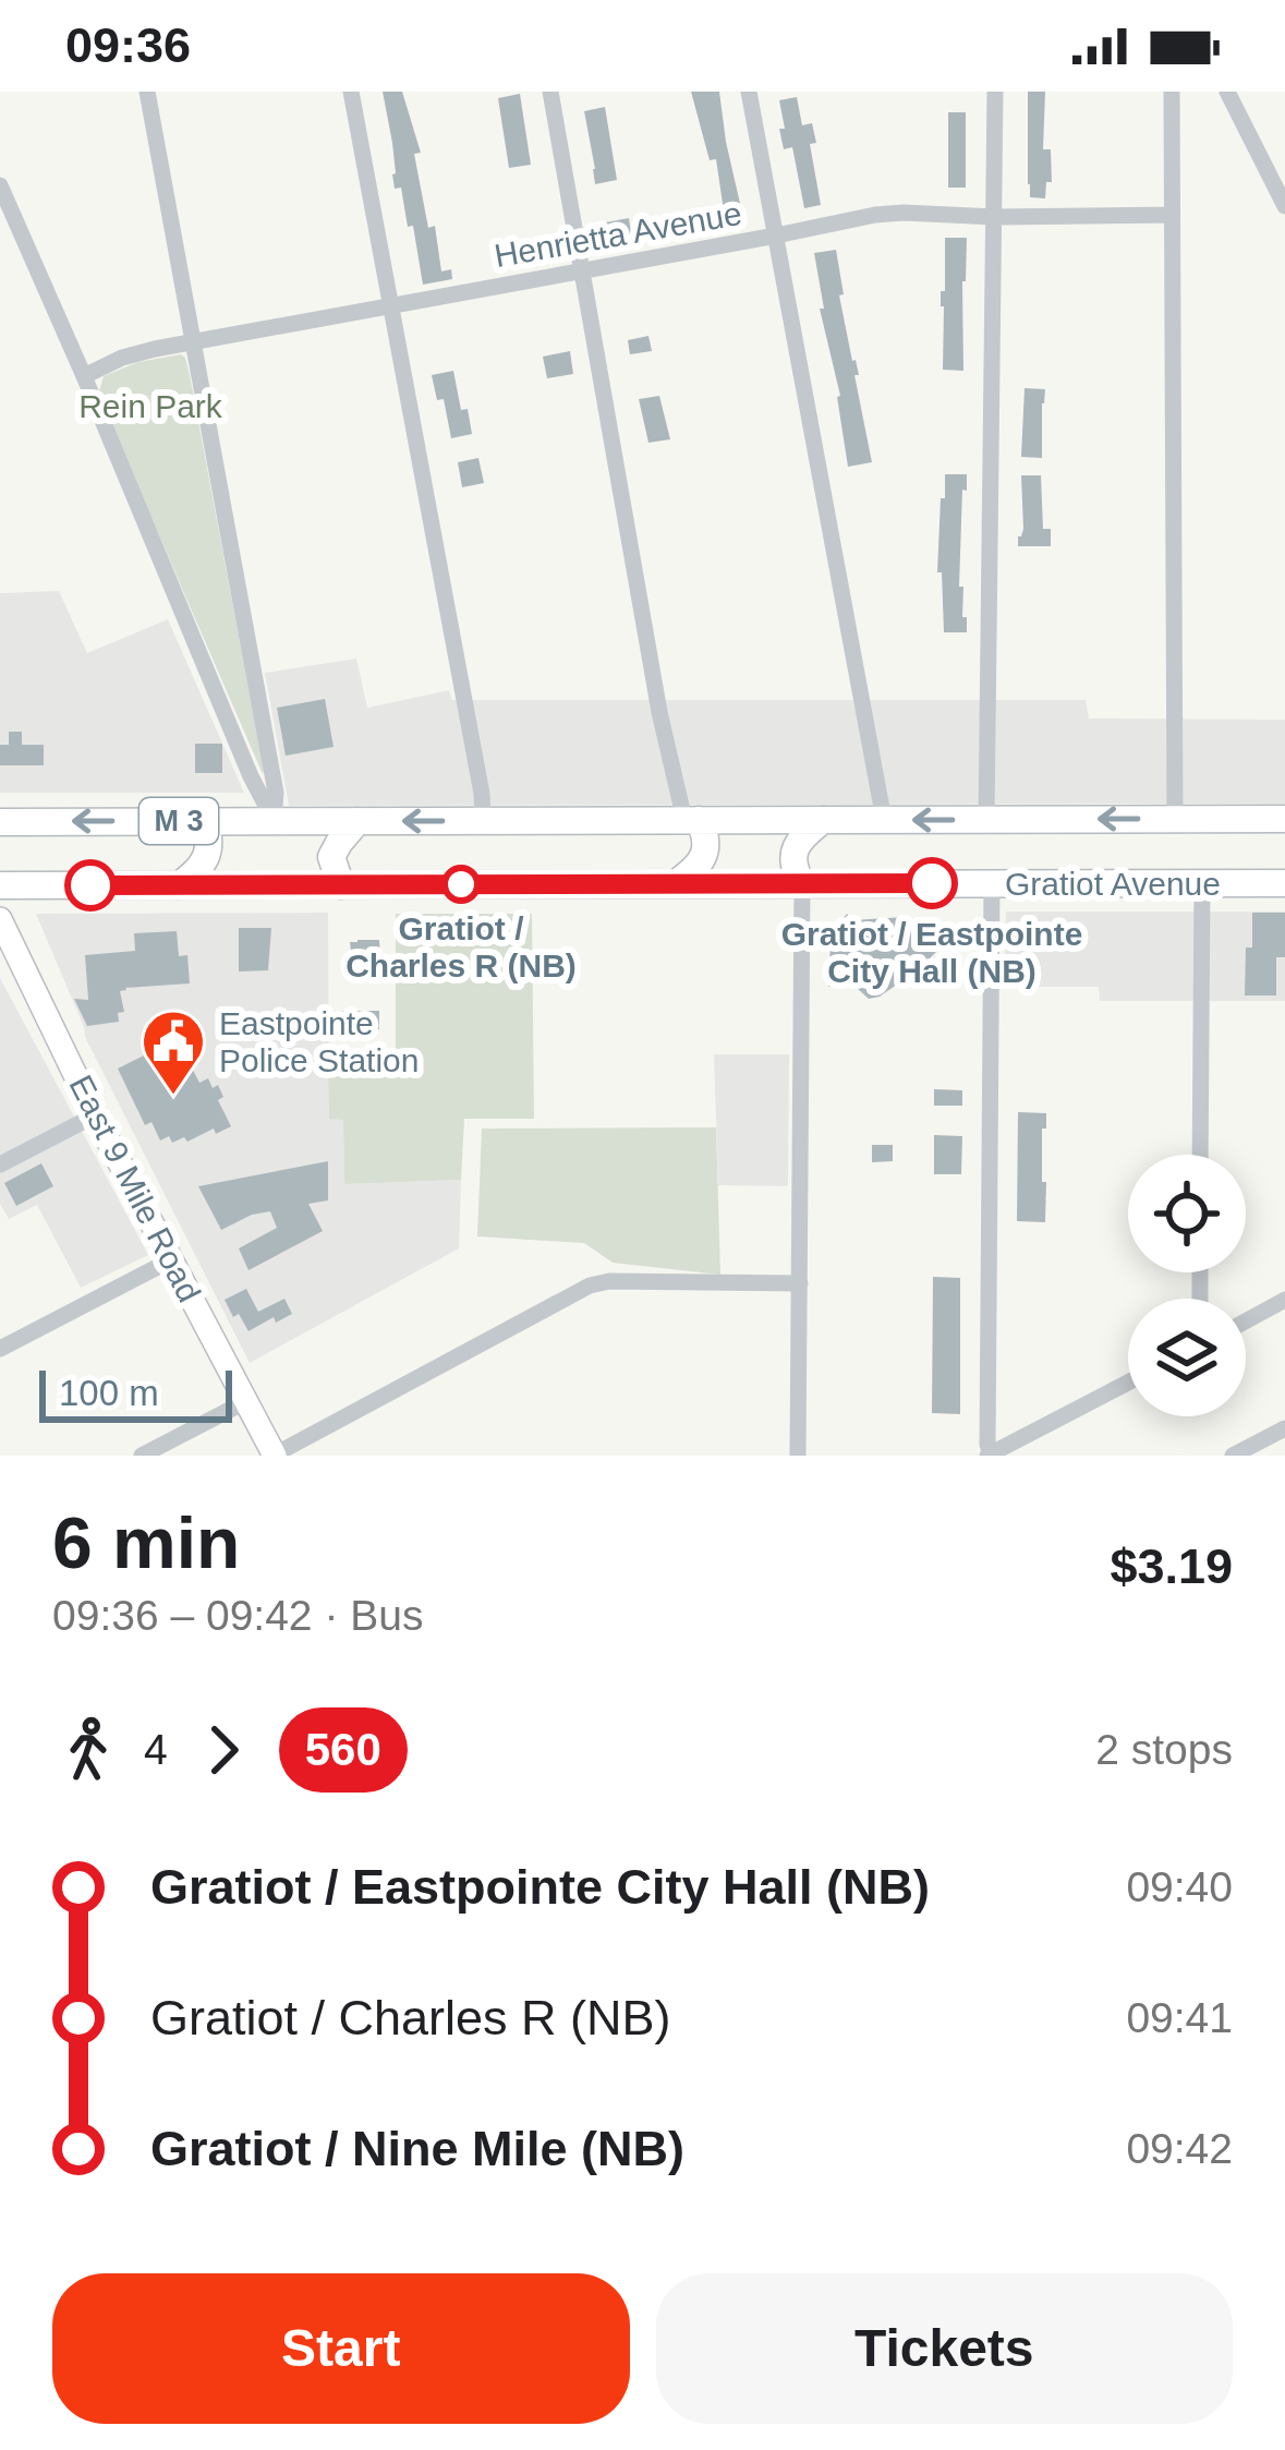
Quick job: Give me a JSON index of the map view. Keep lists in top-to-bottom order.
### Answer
{
  "streets": {
    "main road": ["M 3", "Gratiot Avenue", "East 9 Mile Road"],
    "street": ["Henrietta Avenue"]
  },
  "parks": ["Rein Park"],
  "places": {
    "other": ["Gratiot / Eastpointe City Hall (NB)", "Gratiot / Charles R (NB)"],
    "public building": ["Eastpointe Police Station"]
  },
  "lines": ["bus line 560"],
  "scale_bar": "100 m",
  "page": {
    "status": "09:36",
    "scale": "100 m",
    "heading": ["6 min", "09:36 – 09:42 · Bus", "$3.19"],
    "legs": ["4", "560", "2 stops"],
    "list": [
      {
        "name": "Gratiot / Eastpointe City Hall (NB)",
        "value": "09:40"
      },
      {
        "name": "Gratiot / Charles R (NB)",
        "value": "09:41"
      },
      {
        "name": "Gratiot / Nine Mile (NB)",
        "value": "09:42"
      }
    ],
    "buttons": ["Start", "Tickets"]
  }
}
